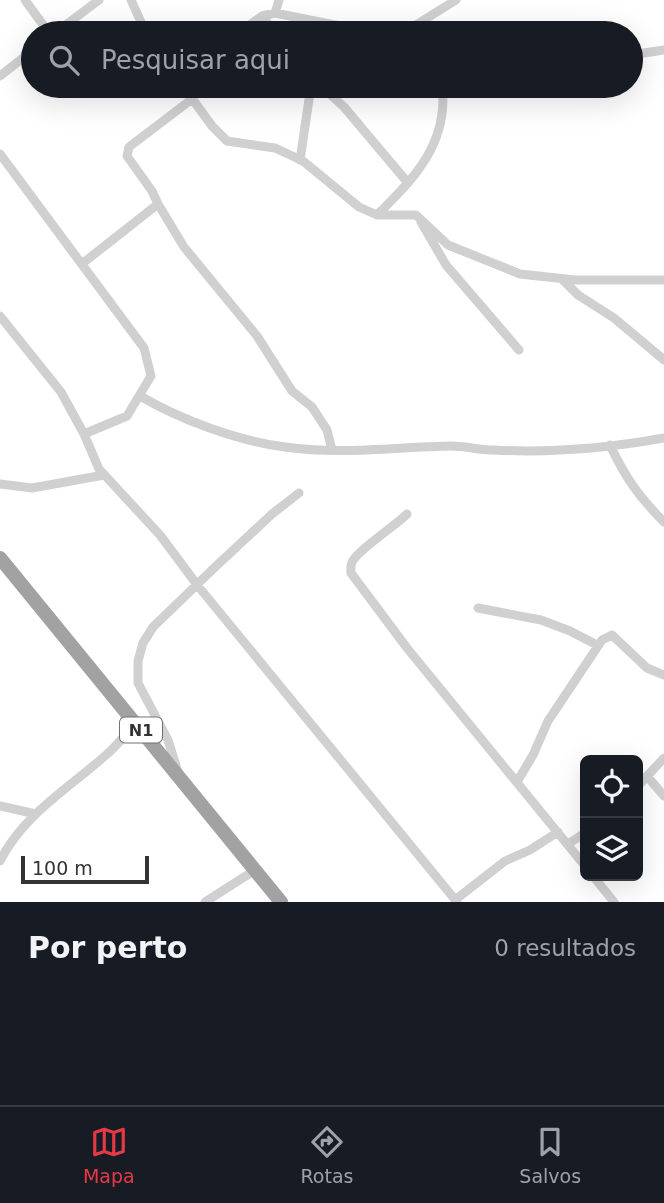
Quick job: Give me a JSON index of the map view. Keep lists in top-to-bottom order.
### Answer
{
  "streets": {
    "highway": ["N1"]
  },
  "scale_bar": "100 m",
  "page": {
    "search": "Pesquisar aqui",
    "scale": "100 m",
    "heading": ["Por perto", "0 resultados"],
    "nav": ["Mapa", "Rotas", "Salvos"]
  }
}
